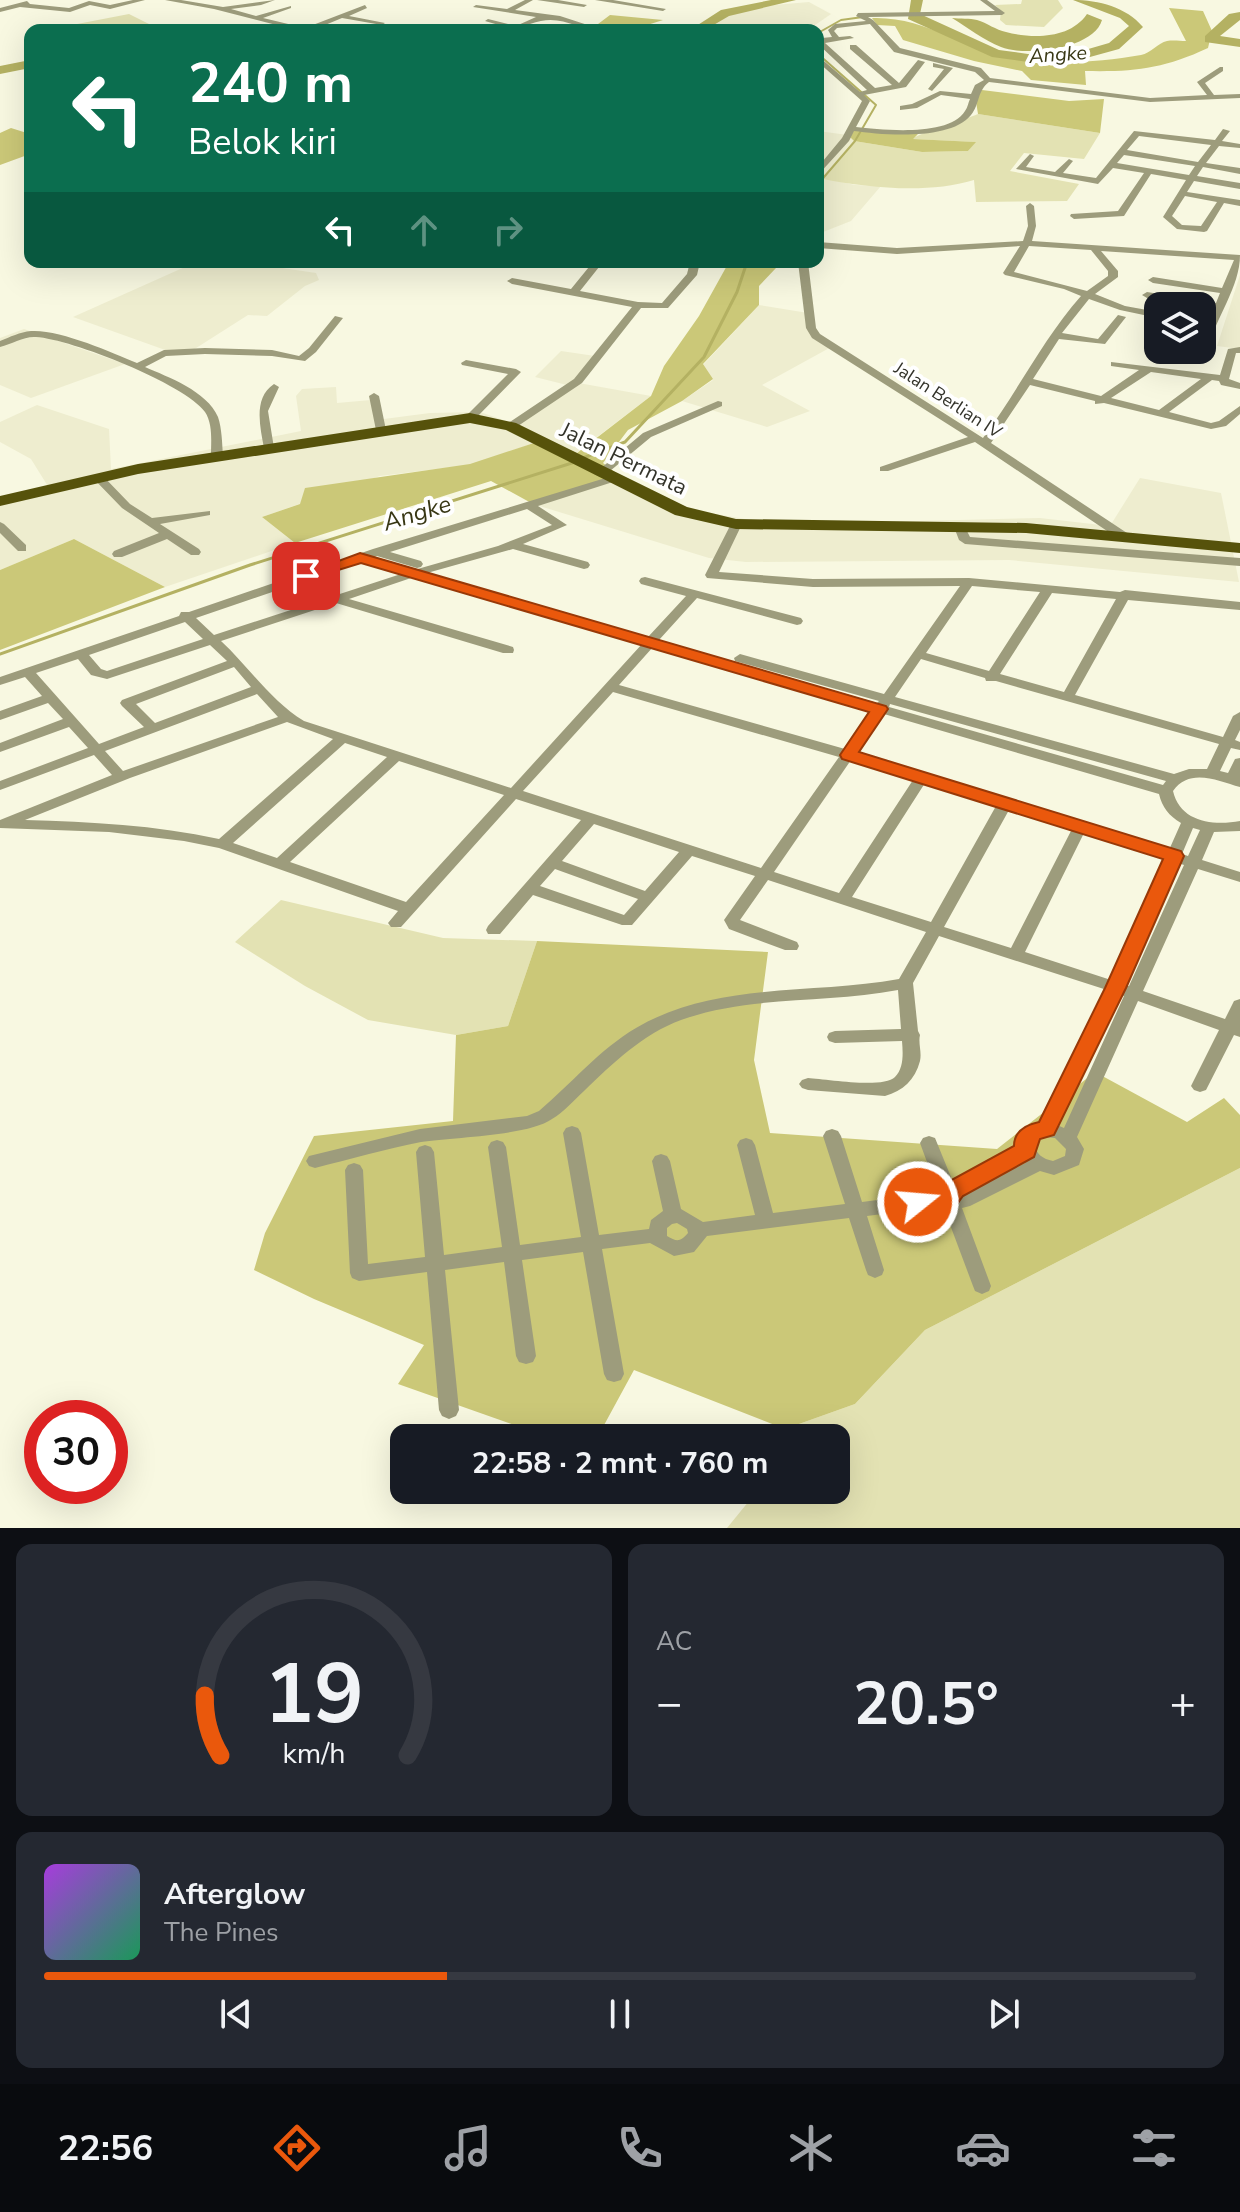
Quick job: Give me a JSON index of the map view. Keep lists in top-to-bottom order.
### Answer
{
  "streets": {
    "main road": ["Jalan Permata"],
    "street": ["Jalan Berlian IV"]
  },
  "crossings": [
    ["Jalan Berlian IV", "Jalan Permata"]
  ],
  "water": ["Angke"],
  "page": {
    "turn": ["240 m", "Belok kiri"],
    "limit": "30",
    "trip": "22:58 · 2 mnt · 760 m",
    "tile": "AC",
    "heat": ["−", "20.5°", "+"],
    "song": ["Afterglow", "The Pines"],
    "tabs": "22:56",
    "gauge": ["19", "km/h"]
  }
}
